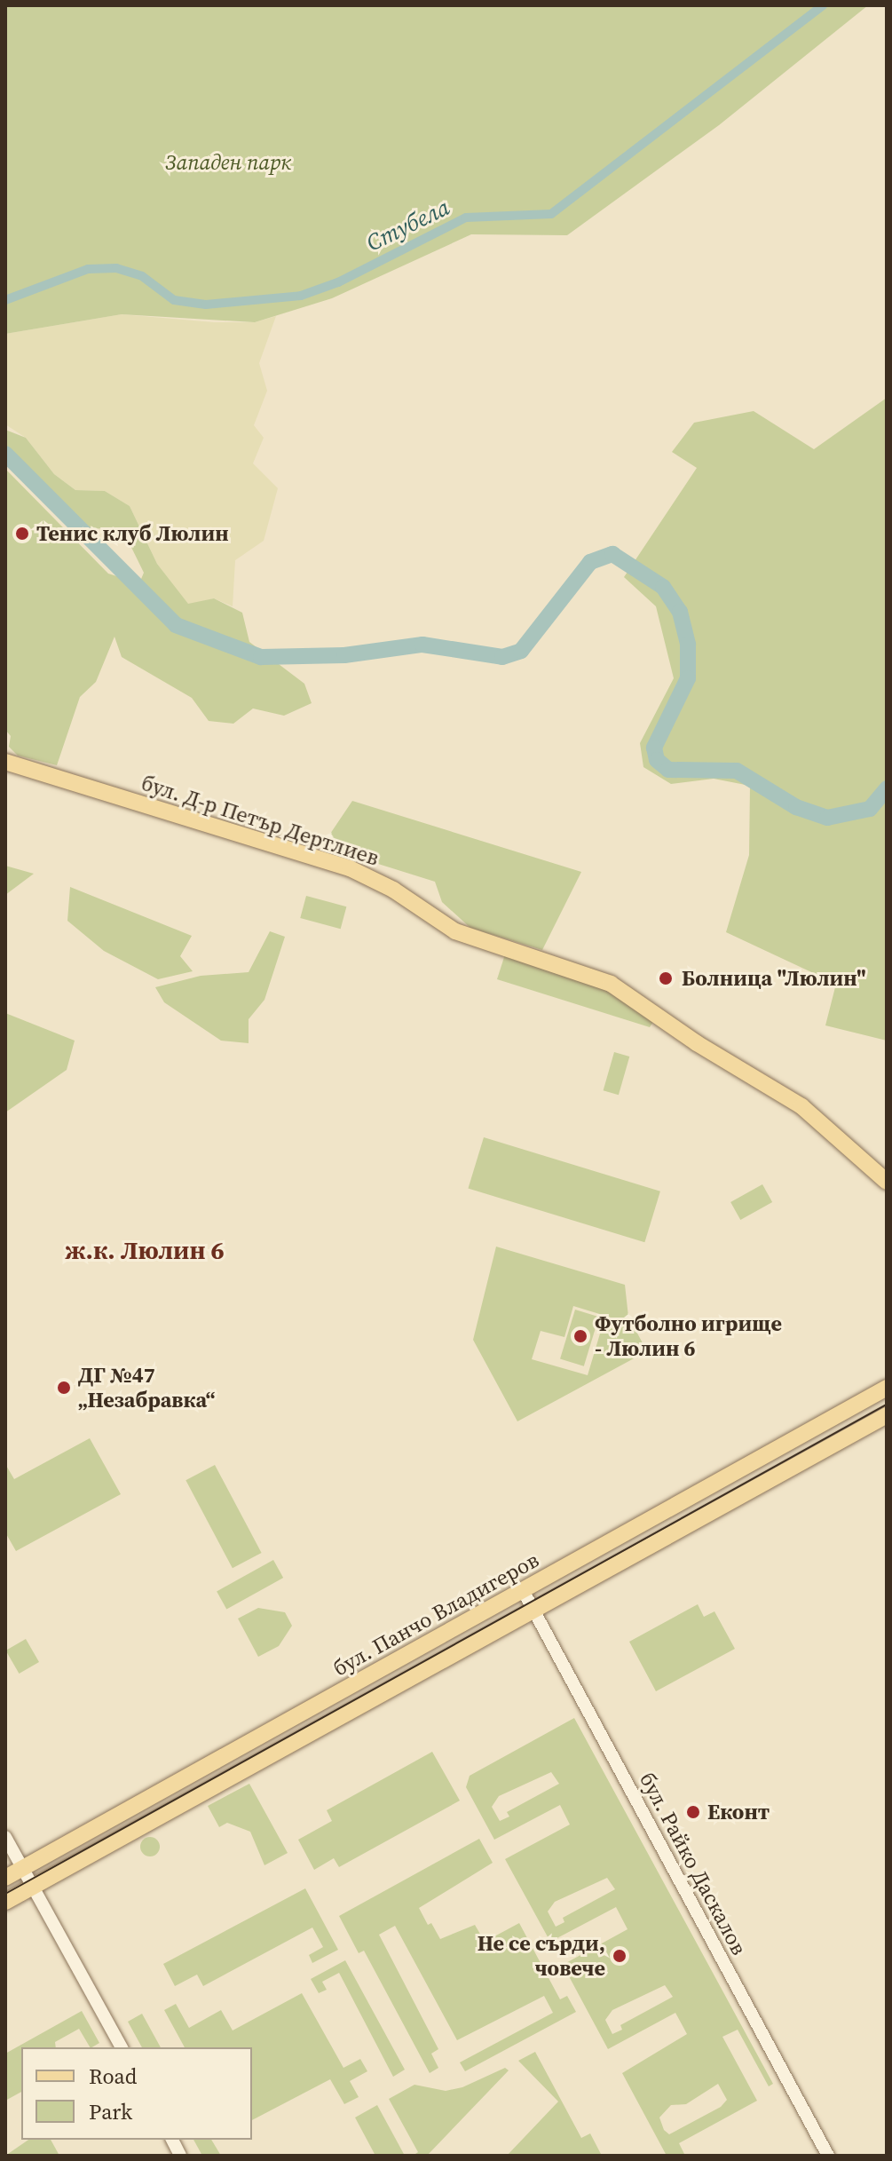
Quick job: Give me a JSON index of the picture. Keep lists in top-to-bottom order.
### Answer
{
  "streets": {
    "main road": ["бул. Д-р Петър Дертлиев", "бул. Панчо Владигеров"],
    "street": ["бул. Райко Даскалов"]
  },
  "crossings": [
    ["бул. Панчо Владигеров", "бул. Райко Даскалов"]
  ],
  "districts": ["ж.к. Люлин 6"],
  "water": ["Стубела"],
  "parks": ["Западен парк"],
  "places": [
    "Тенис клуб Люлин",
    "Болница \"Люлин\"",
    "Футболно игрище - Люлин 6",
    "ДГ №47 „Незабравка“",
    "Еконт",
    "Не се сърди, човече"
  ],
  "legend": ["Road", "Park"]
}
